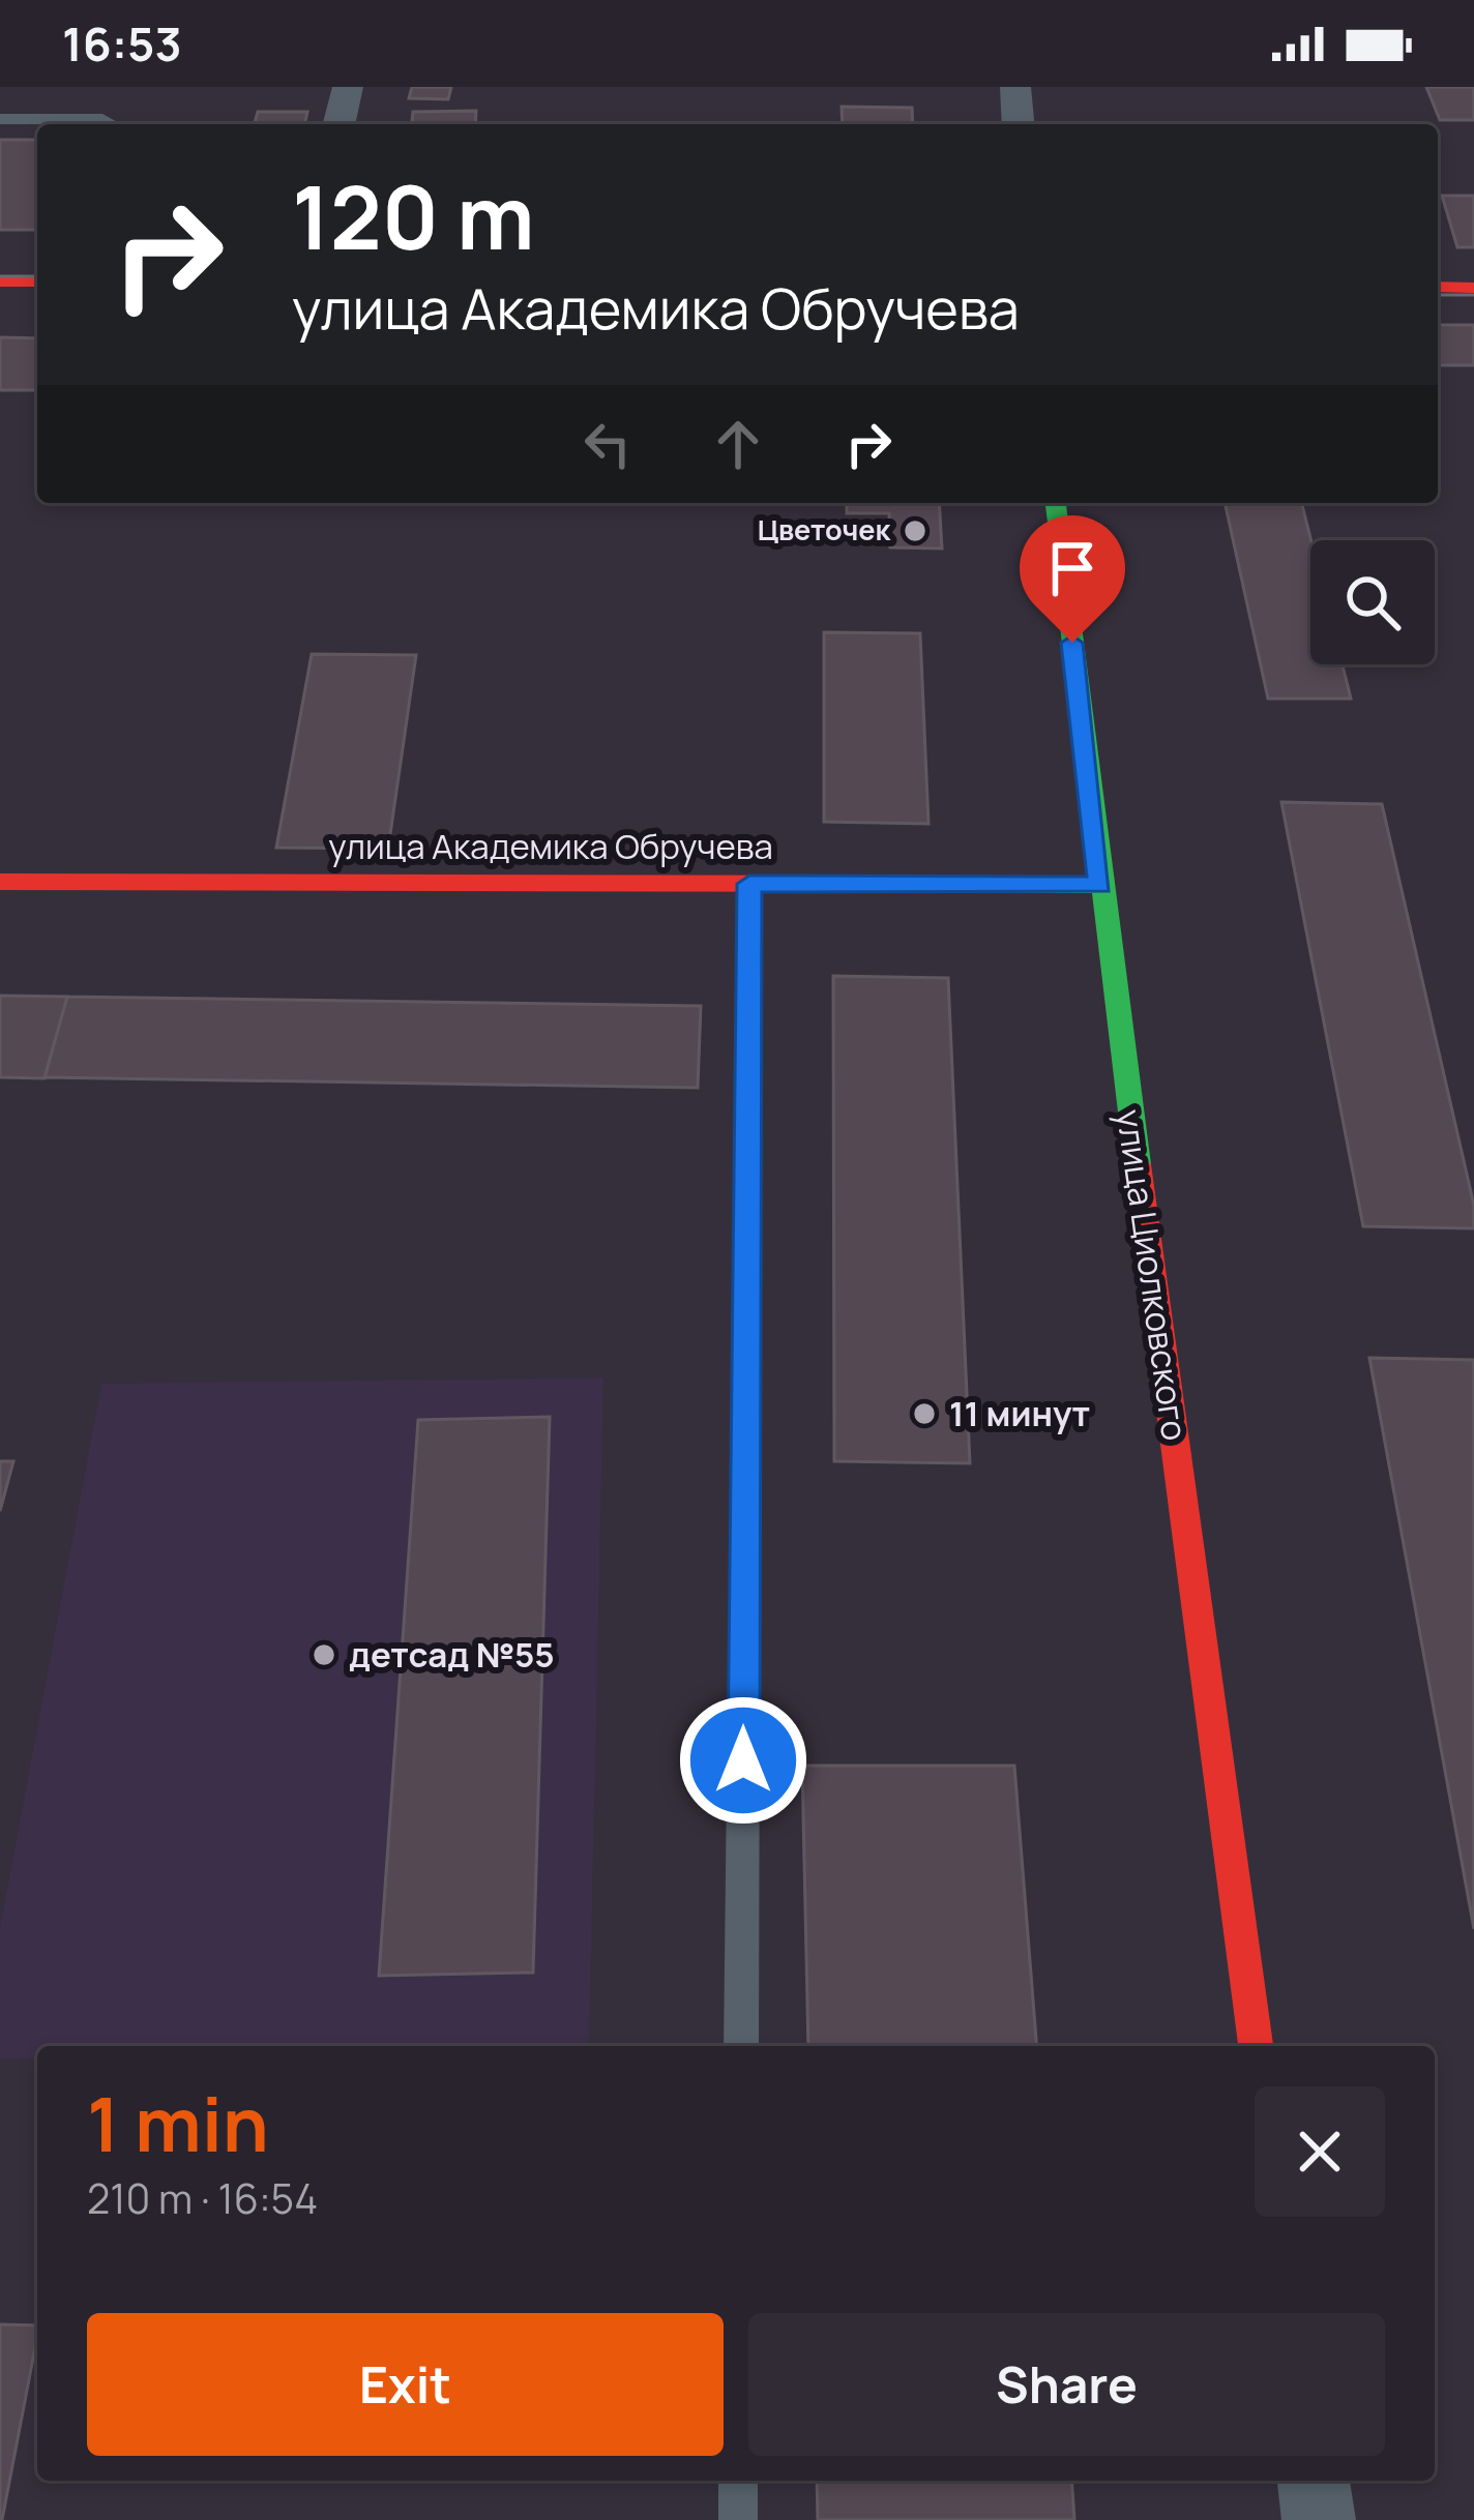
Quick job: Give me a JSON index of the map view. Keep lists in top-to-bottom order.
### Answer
{
  "streets": {
    "street": ["улица Академика Обручева", "улица Циолковского"]
  },
  "crossings": [
    ["улица Академика Обручева", "улица Циолковского"]
  ],
  "places": ["Цветочек", "11 минут", "детсад №55"],
  "page": {
    "status": "16:53",
    "turn": ["120 m", "улица Академика Обручева"],
    "heading": ["1 min", "210 m · 16:54"],
    "buttons": ["Exit", "Share"]
  }
}
